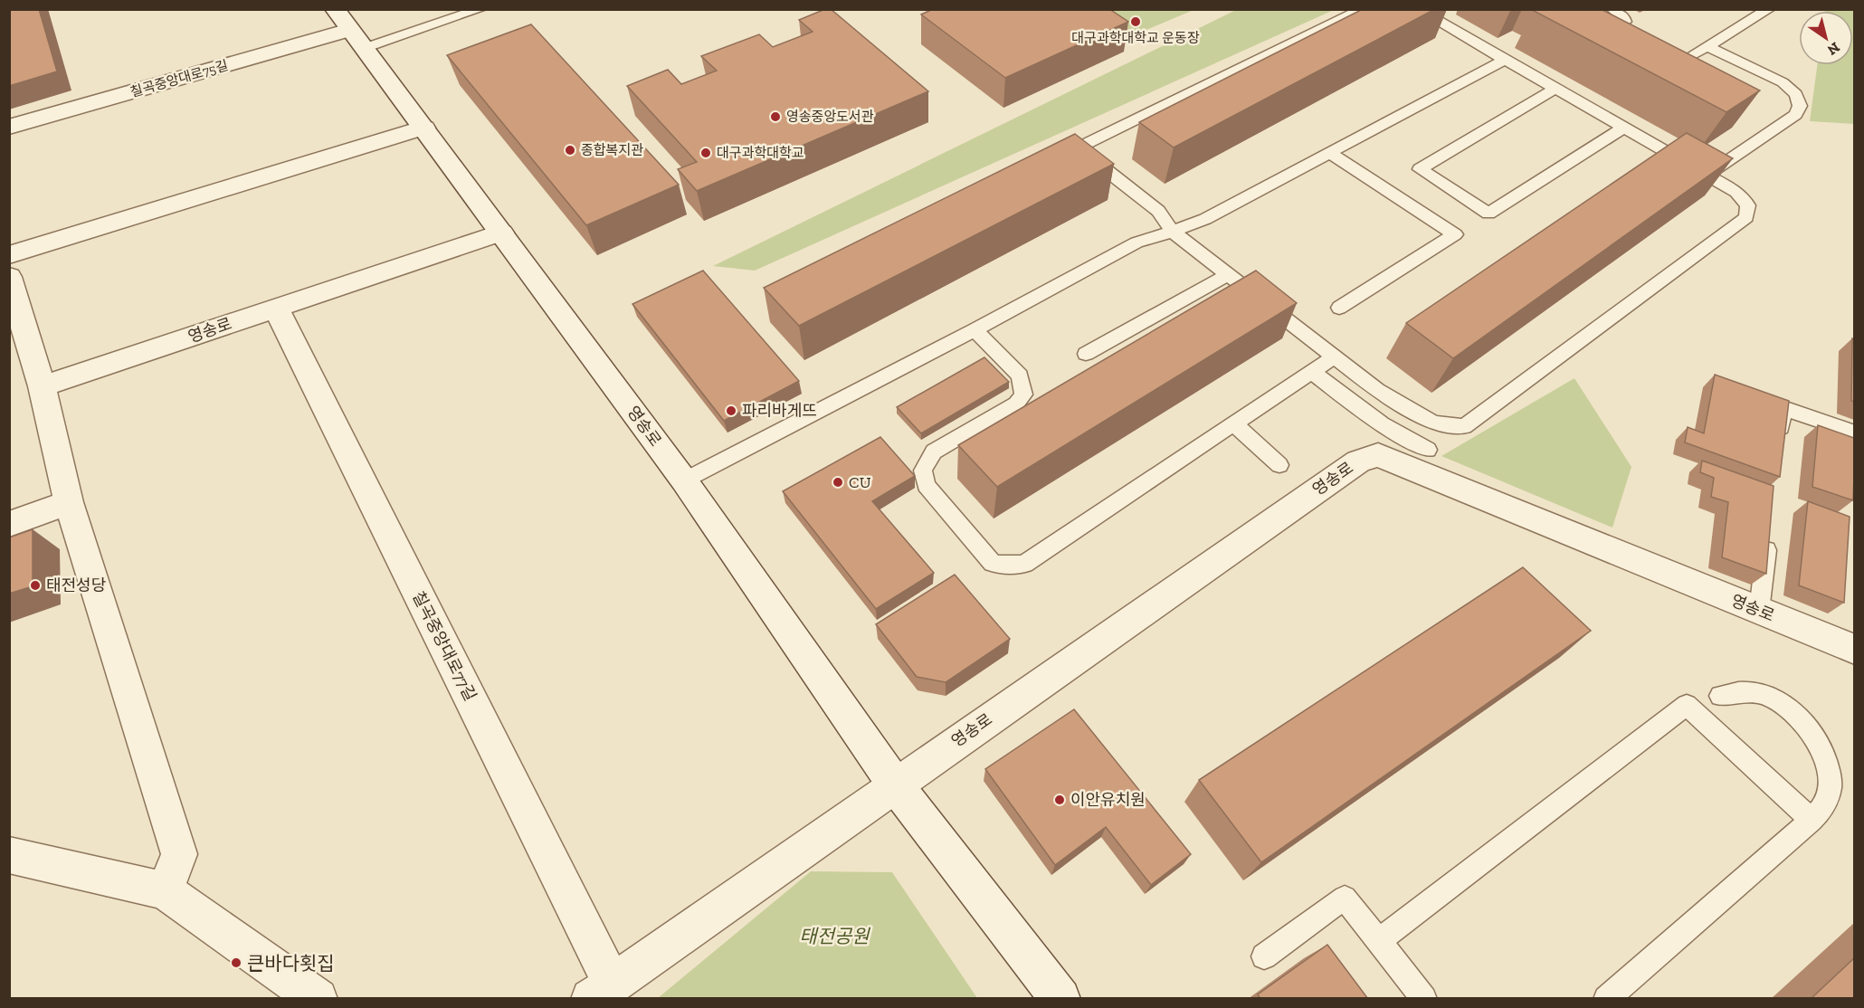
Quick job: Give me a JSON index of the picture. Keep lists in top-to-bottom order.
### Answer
{
  "streets": {
    "street": ["칠곡중앙대로75길", "영송로", "칠곡중앙대로77길"]
  },
  "crossings": [
    ["칠곡중앙대로75길", "영송로"],
    ["영송로", "칠곡중앙대로77길"]
  ],
  "parks": ["태전공원"],
  "places": [
    "대구과학대학교 운동장",
    "영송중앙도서관",
    "종합복지관",
    "대구과학대학교",
    "파리바게뜨",
    "CU",
    "태전성당",
    "이안유치원",
    "큰바다횟집"
  ],
  "north": "bottom right"
}
